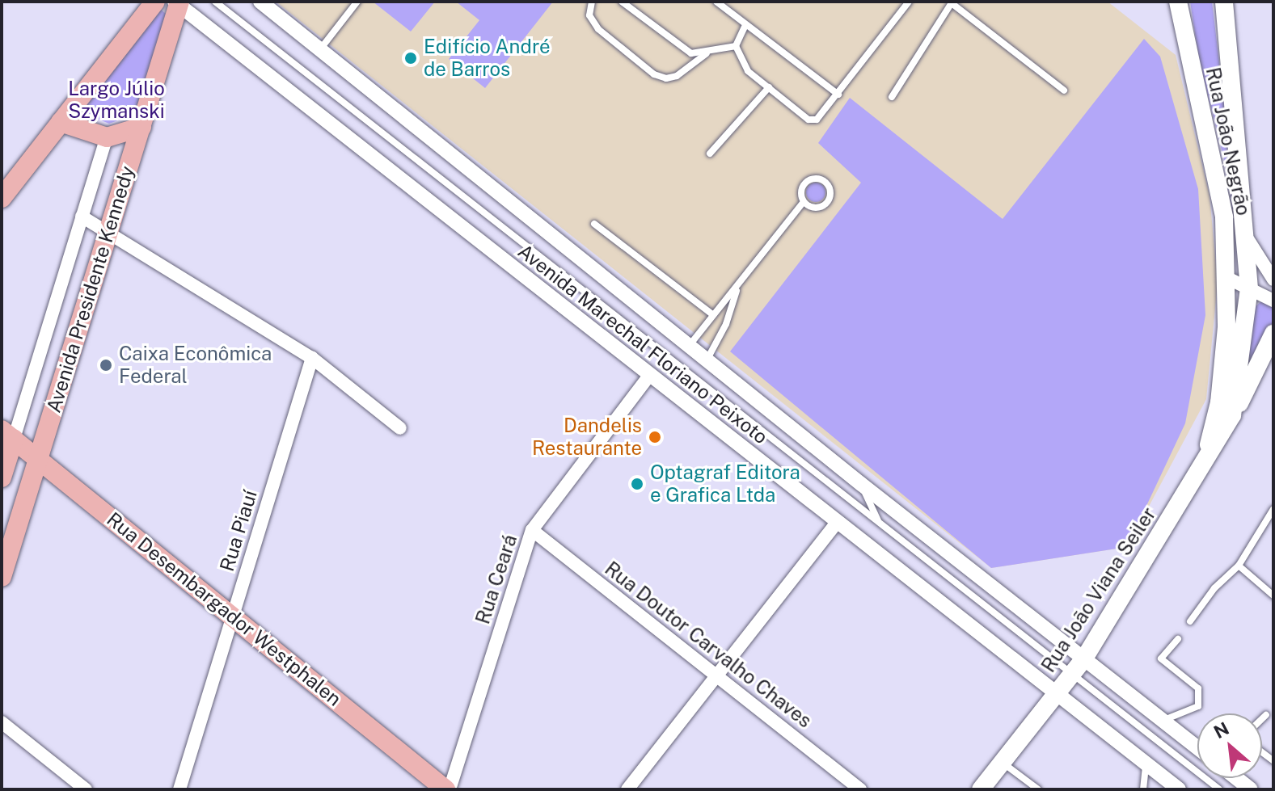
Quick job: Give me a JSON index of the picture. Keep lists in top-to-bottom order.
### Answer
{
  "streets": {
    "main road": [
      "Rua João Negrão",
      "Avenida Presidente Kennedy",
      "Rua João Viana Seiler",
      "Rua Desembargador Westphalen"
    ],
    "street": [
      "Avenida Marechal Floriano Peixoto",
      "Rua Piauí",
      "Rua Ceará",
      "Rua Doutor Carvalho Chaves"
    ]
  },
  "crossings": [
    ["Rua João Negrão", "Rua João Viana Seiler"],
    ["Avenida Presidente Kennedy", "Avenida Marechal Floriano Peixoto"],
    ["Avenida Presidente Kennedy", "Rua Desembargador Westphalen"],
    ["Avenida Marechal Floriano Peixoto", "Rua Ceará"],
    ["Avenida Marechal Floriano Peixoto", "Rua João Viana Seiler"],
    ["Rua Piauí", "Rua Desembargador Westphalen"],
    ["Rua Ceará", "Rua Desembargador Westphalen"],
    ["Rua Ceará", "Rua Doutor Carvalho Chaves"]
  ],
  "parks": ["Largo Júlio Szymanski"],
  "places": [
    "Edifício André de Barros",
    "Caixa Econômica Federal",
    "Dandelis Restaurante",
    "Optagraf Editora e Grafica Ltda"
  ],
  "north": "top left"
}
